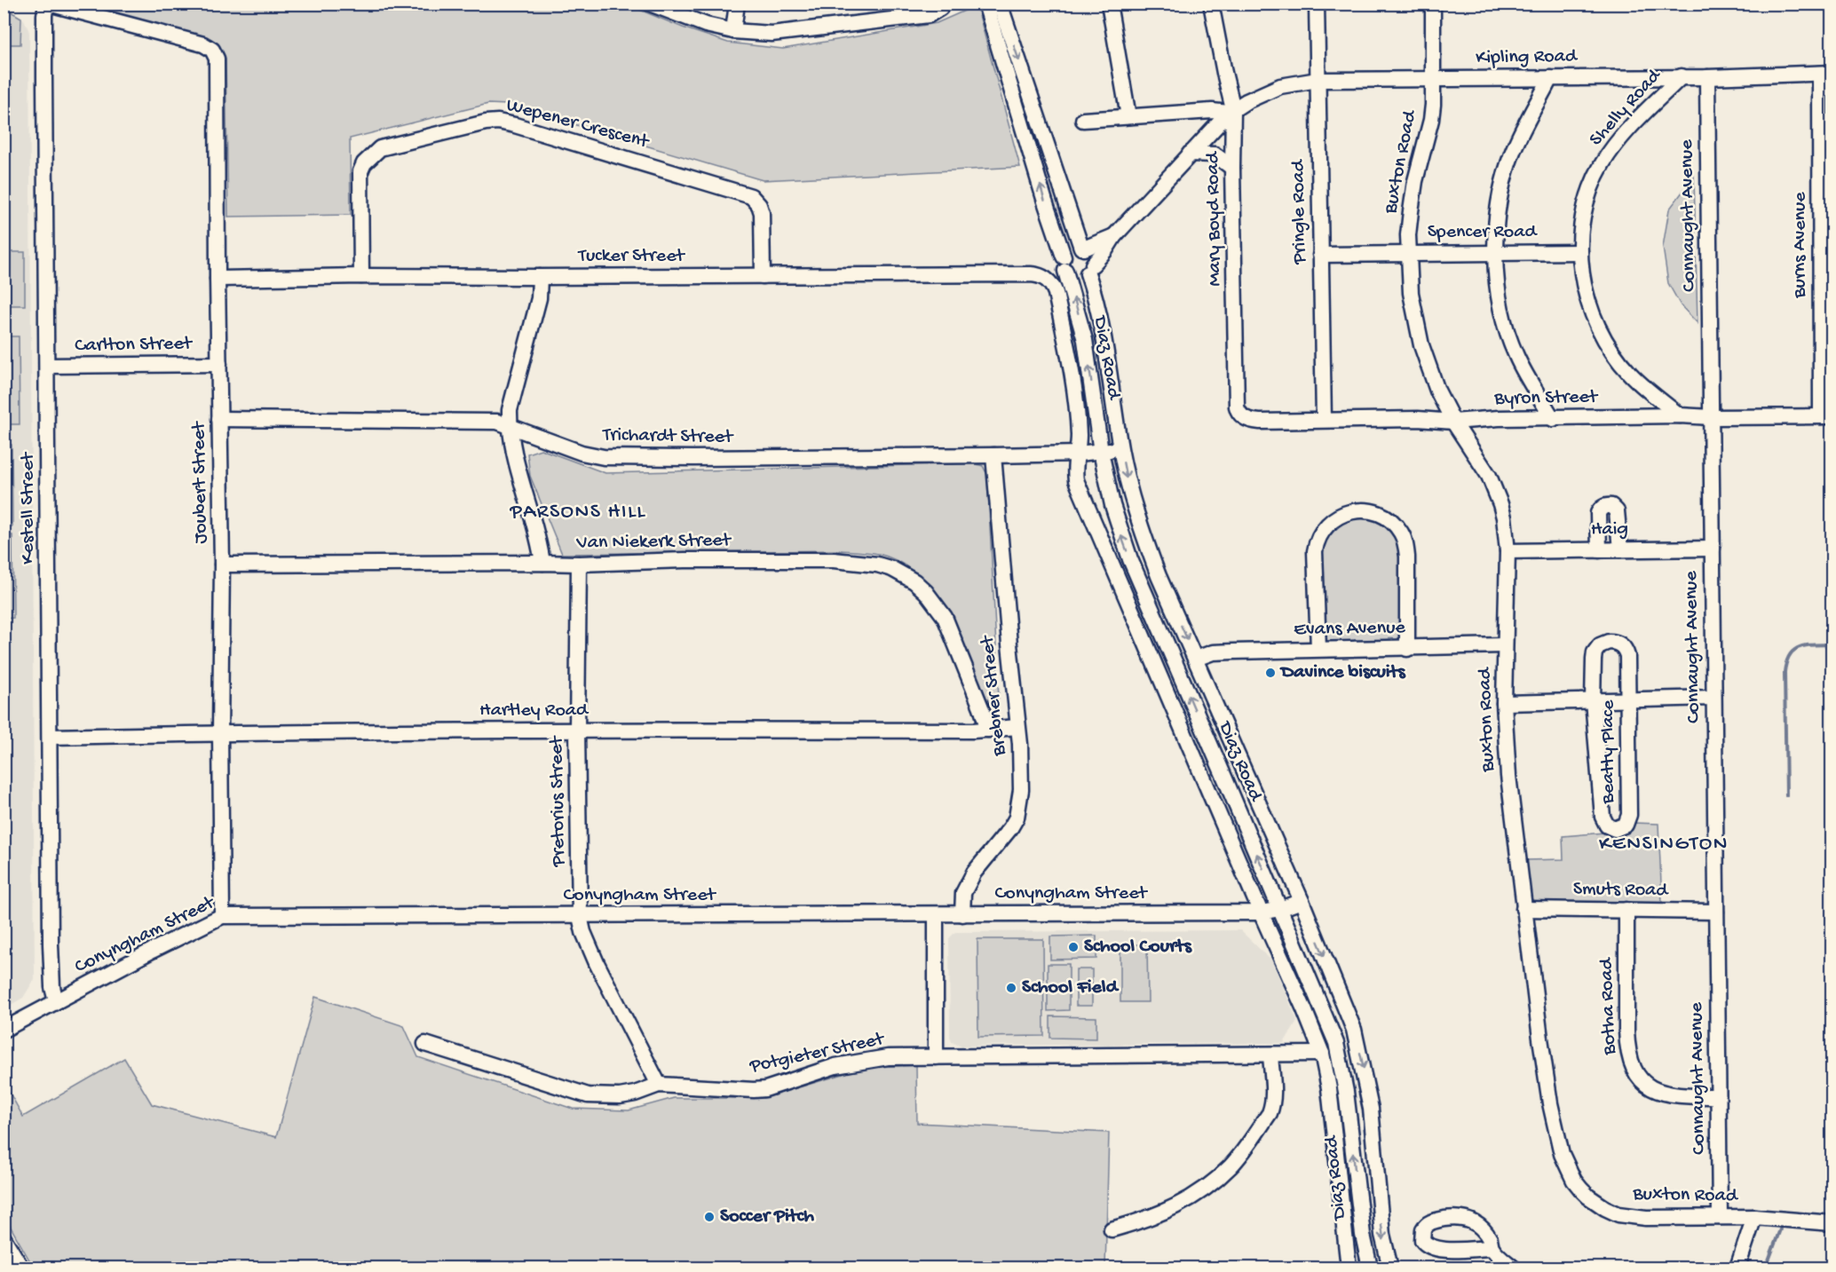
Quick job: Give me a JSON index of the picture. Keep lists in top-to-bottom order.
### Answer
{
  "streets": {
    "street": [
      "Kipling Road",
      "Shelly Road",
      "Wepener Crescent",
      "Buxton Road",
      "Pringle Road",
      "Connaught Avenue",
      "Mary Boyd Road",
      "Spencer Road",
      "Burns Avenue",
      "Tucker Street",
      "Carlton Street",
      "Diaz Road",
      "Byron Street",
      "Trichardt Street",
      "Joubert Street",
      "Kestell Street",
      "Haig",
      "Van Niekerk Street",
      "Evans Avenue",
      "Brebner Street",
      "Hartley Road",
      "Beatty Place",
      "Pretorius Street",
      "Smuts Road",
      "Conyngham Street",
      "Botha Road",
      "Potgieter Street"
    ]
  },
  "crossings": [
    ["Kipling Road", "Shelly Road"],
    ["Kipling Road", "Buxton Road"],
    ["Kipling Road", "Pringle Road"],
    ["Kipling Road", "Connaught Avenue"],
    ["Kipling Road", "Mary Boyd Road"],
    ["Kipling Road", "Burns Avenue"],
    ["Kipling Road", "Diaz Road"],
    ["Shelly Road", "Spencer Road"],
    ["Shelly Road", "Byron Street"],
    ["Wepener Crescent", "Tucker Street"],
    ["Buxton Road", "Connaught Avenue"],
    ["Buxton Road", "Spencer Road"],
    ["Buxton Road", "Byron Street"],
    ["Buxton Road", "Haig"],
    ["Buxton Road", "Evans Avenue"],
    ["Buxton Road", "Smuts Road"],
    ["Pringle Road", "Spencer Road"],
    ["Pringle Road", "Byron Street"],
    ["Connaught Avenue", "Byron Street"],
    ["Connaught Avenue", "Haig"],
    ["Connaught Avenue", "Smuts Road"],
    ["Connaught Avenue", "Botha Road"],
    ["Mary Boyd Road", "Byron Street"],
    ["Burns Avenue", "Byron Street"],
    ["Tucker Street", "Diaz Road"],
    ["Tucker Street", "Joubert Street"],
    ["Carlton Street", "Joubert Street"],
    ["Carlton Street", "Kestell Street"],
    ["Diaz Road", "Trichardt Street"],
    ["Diaz Road", "Evans Avenue"],
    ["Diaz Road", "Conyngham Street"],
    ["Diaz Road", "Potgieter Street"],
    ["Trichardt Street", "Joubert Street"],
    ["Trichardt Street", "Brebner Street"],
    ["Joubert Street", "Kestell Street"],
    ["Joubert Street", "Van Niekerk Street"],
    ["Joubert Street", "Hartley Road"],
    ["Joubert Street", "Conyngham Street"],
    ["Kestell Street", "Hartley Road"],
    ["Kestell Street", "Conyngham Street"],
    ["Van Niekerk Street", "Hartley Road"],
    ["Van Niekerk Street", "Pretorius Street"],
    ["Brebner Street", "Hartley Road"],
    ["Brebner Street", "Conyngham Street"],
    ["Hartley Road", "Pretorius Street"],
    ["Pretorius Street", "Conyngham Street"],
    ["Pretorius Street", "Potgieter Street"],
    ["Smuts Road", "Botha Road"]
  ],
  "districts": ["PARSONS HILL", "KENSINGTON"],
  "places": [
    "Davince biscuits",
    "School Courts",
    "School Field",
    "Soccer Pitch"
  ]
}
